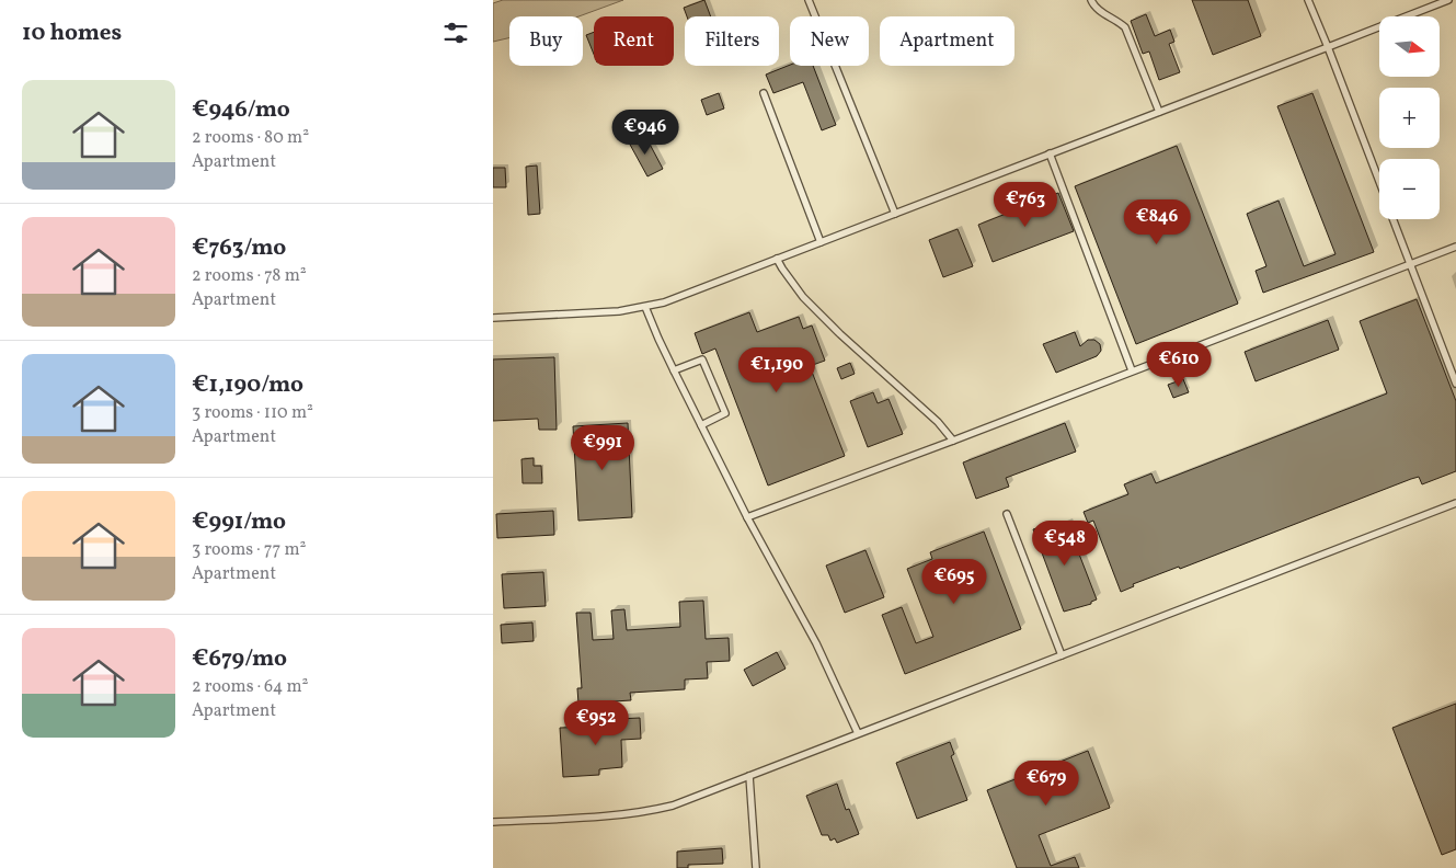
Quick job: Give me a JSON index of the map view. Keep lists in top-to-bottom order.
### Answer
{
  "north": "right",
  "page": {
    "heading": "10 homes",
    "map_buttons": ["+", "−"],
    "chip": [
      "Buy",
      "Rent",
      "Filters",
      "New",
      "Apartment"
    ],
    "list": [
      {
        "name": "€946/mo",
        "note": "2 rooms · 80 m² · Apartment"
      },
      {
        "name": "€763/mo",
        "note": "2 rooms · 78 m² · Apartment"
      },
      {
        "name": "€1,190/mo",
        "note": "3 rooms · 110 m² · Apartment"
      },
      {
        "name": "€991/mo",
        "note": "3 rooms · 77 m² · Apartment"
      },
      {
        "name": "€679/mo",
        "note": "2 rooms · 64 m² · Apartment"
      }
    ],
    "price": [
      "€946",
      "€763",
      "€846",
      "€610",
      "€1,190",
      "€991",
      "€548",
      "€695",
      "€952",
      "€679"
    ]
  }
}
